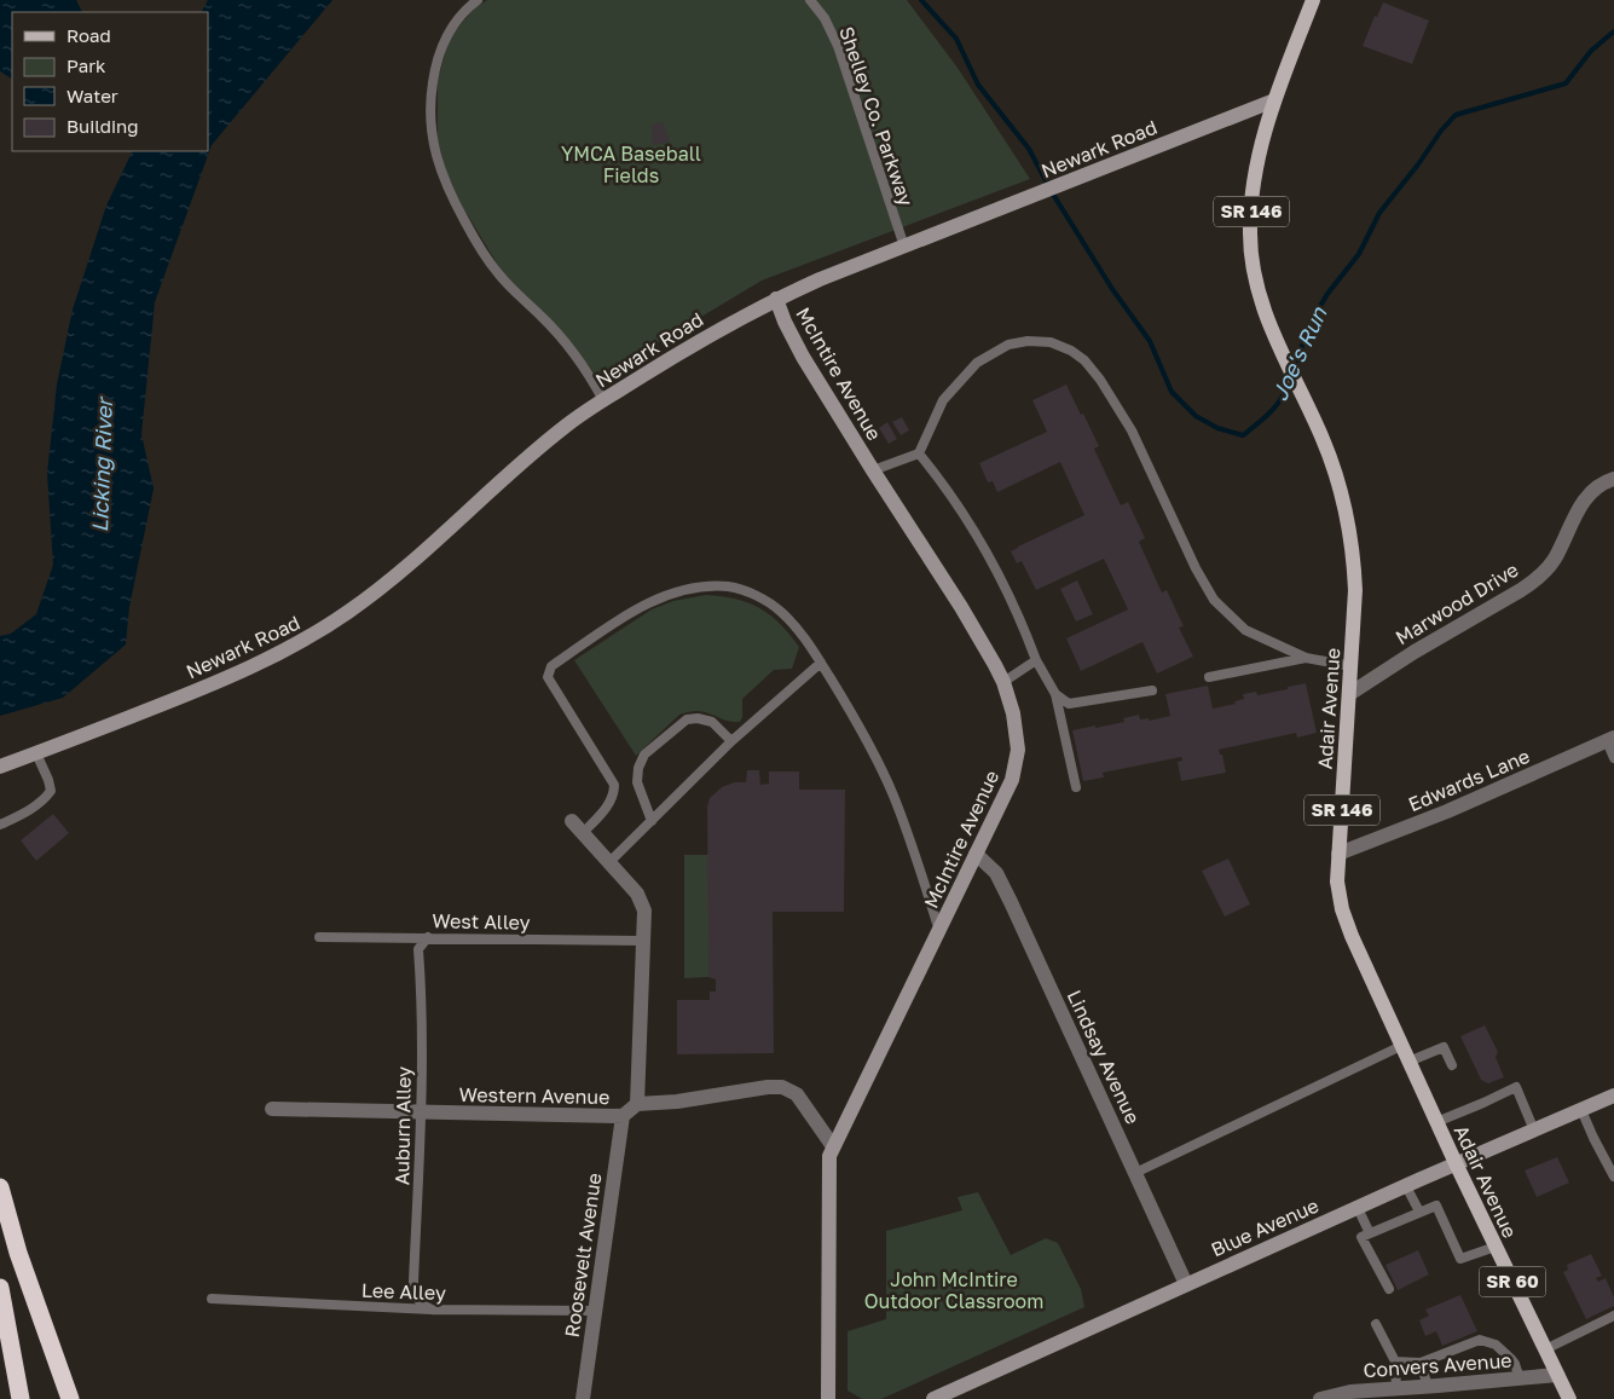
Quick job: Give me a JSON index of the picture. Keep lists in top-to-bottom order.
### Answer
{
  "streets": {
    "main road": ["SR 146", "Adair Avenue", "SR 60"],
    "street": [
      "Newark Road",
      "McIntire Avenue",
      "Marwood Drive",
      "Edwards Lane",
      "Lindsay Avenue",
      "Western Avenue",
      "Blue Avenue",
      "Roosevelt Avenue",
      "Convers Avenue"
    ],
    "lane": [
      "Shelley Co. Parkway",
      "West Alley",
      "Auburn Alley",
      "Lee Alley"
    ]
  },
  "crossings": [
    ["Shelley Co. Parkway", "Newark Road"],
    ["Newark Road", "SR 146"],
    ["Newark Road", "McIntire Avenue"],
    ["Newark Road", "Adair Avenue"],
    ["SR 146", "Adair Avenue"],
    ["McIntire Avenue", "Lindsay Avenue"],
    ["McIntire Avenue", "Western Avenue"],
    ["Marwood Drive", "Adair Avenue"],
    ["Adair Avenue", "Edwards Lane"],
    ["Adair Avenue", "Blue Avenue"],
    ["Adair Avenue", "Convers Avenue"],
    ["West Alley", "Auburn Alley"],
    ["Lindsay Avenue", "Blue Avenue"],
    ["Western Avenue", "Auburn Alley"],
    ["Western Avenue", "Roosevelt Avenue"],
    ["Auburn Alley", "Lee Alley"],
    ["Roosevelt Avenue", "Lee Alley"]
  ],
  "water": ["Joe's Run", "Licking River"],
  "parks": ["YMCA Baseball Fields", "John McIntire Outdoor Classroom"],
  "legend": [
    "Road",
    "Park",
    "Water",
    "Building"
  ]
}
